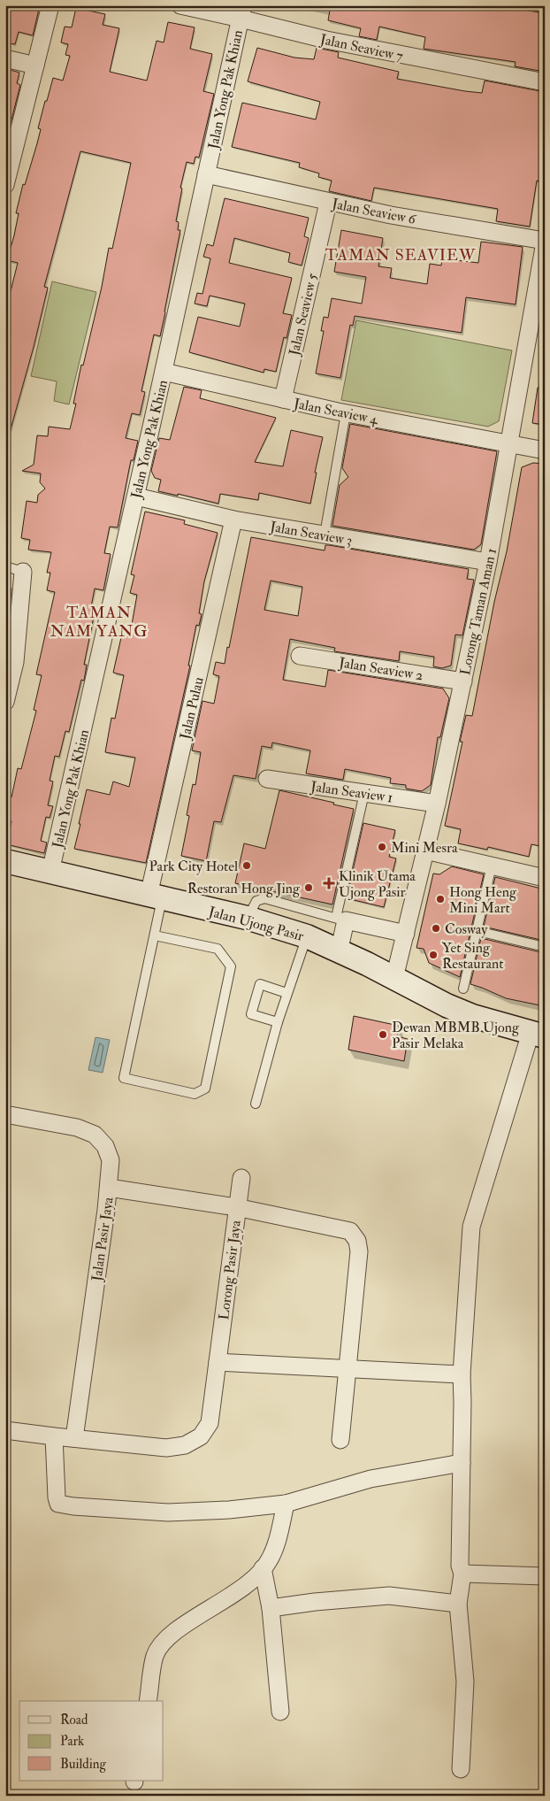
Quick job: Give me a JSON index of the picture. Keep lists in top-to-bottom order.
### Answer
{
  "streets": {
    "main road": ["Jalan Ujong Pasir"],
    "street": [
      "Jalan Seaview 7",
      "Jalan Yong Pak Khian",
      "Jalan Seaview 6",
      "Jalan Seaview 5",
      "Jalan Seaview 4",
      "Jalan Seaview 3",
      "Lorong Taman Aman 1",
      "Jalan Seaview 2",
      "Jalan Pulau",
      "Jalan Seaview 1",
      "Jalan Pasir Jaya",
      "Lorong Pasir Jaya"
    ]
  },
  "crossings": [
    ["Jalan Seaview 7", "Jalan Yong Pak Khian"],
    ["Jalan Yong Pak Khian", "Jalan Seaview 6"],
    ["Jalan Yong Pak Khian", "Jalan Seaview 4"],
    ["Jalan Yong Pak Khian", "Jalan Seaview 3"],
    ["Jalan Yong Pak Khian", "Jalan Ujong Pasir"],
    ["Jalan Seaview 6", "Jalan Seaview 5"],
    ["Jalan Seaview 6", "Lorong Taman Aman 1"],
    ["Jalan Seaview 5", "Jalan Seaview 4"],
    ["Jalan Seaview 4", "Lorong Taman Aman 1"],
    ["Jalan Seaview 3", "Lorong Taman Aman 1"],
    ["Jalan Seaview 3", "Jalan Pulau"],
    ["Lorong Taman Aman 1", "Jalan Seaview 2"],
    ["Lorong Taman Aman 1", "Jalan Seaview 1"],
    ["Lorong Taman Aman 1", "Jalan Ujong Pasir"],
    ["Jalan Pulau", "Jalan Ujong Pasir"],
    ["Jalan Pasir Jaya", "Lorong Pasir Jaya"]
  ],
  "districts": ["TAMAN SEAVIEW", "TAMAN NAM YANG"],
  "places": {
    "other": [
      "Mini Mesra",
      "Park City Hotel",
      "Restoran Hong Jing",
      "Hong Heng Mini Mart",
      "Cosway",
      "Yet Sing Restaurant",
      "Dewan MBMB Ujong Pasir Melaka"
    ],
    "health": ["Klinik Utama Ujong Pasir"]
  },
  "legend": ["Road", "Park", "Building"]
}
